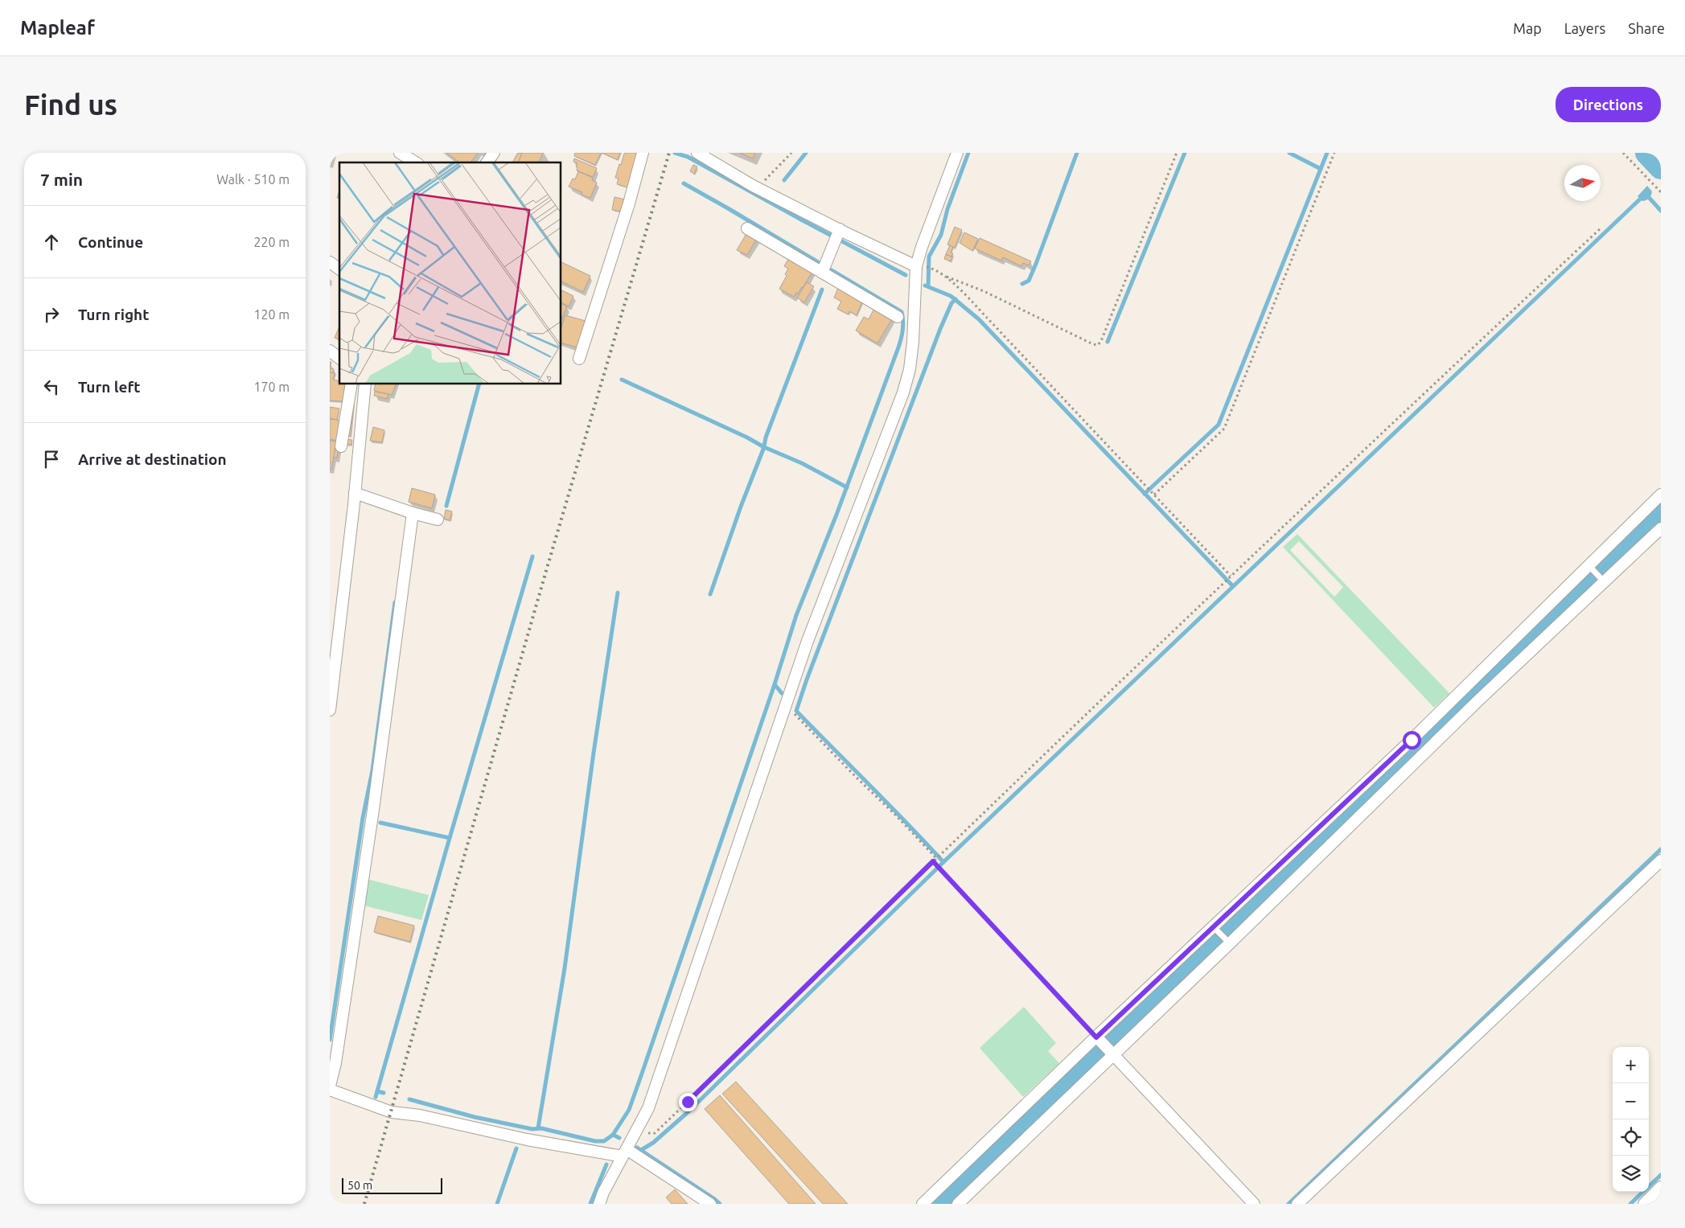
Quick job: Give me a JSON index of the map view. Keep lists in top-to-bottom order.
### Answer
{
  "scale_bar": "50 m",
  "north": "right",
  "page": {
    "header": "Mapleaf",
    "nav": ["Map", "Layers", "Share"],
    "buttons": "Directions",
    "title": "Find us",
    "heading": ["7 min", "Walk · 510 m"],
    "list": [
      ["Continue", "220 m"],
      ["Turn right", "120 m"],
      ["Turn left", "170 m"],
      "Arrive at destination"
    ],
    "map_buttons": ["+", "−"],
    "scale": "50 m"
  }
}
